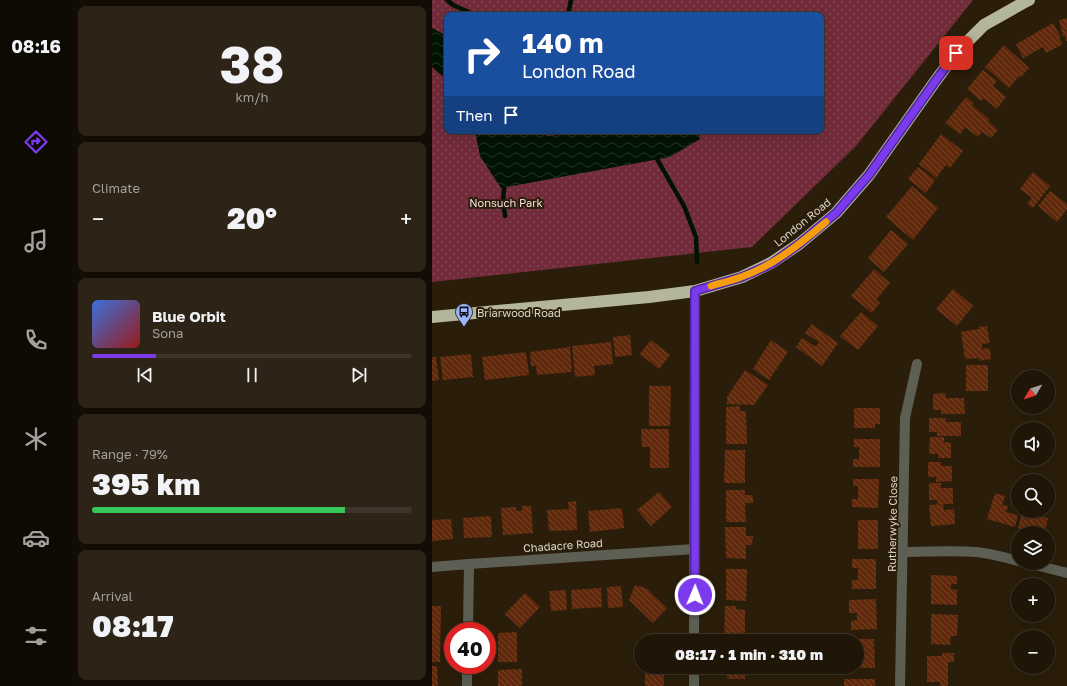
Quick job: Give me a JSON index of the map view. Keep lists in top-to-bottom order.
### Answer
{
  "streets": {
    "highway": ["London Road"],
    "street": ["Rutherwyke Close", "Chadacre Road"]
  },
  "parks": ["Nonsuch Park"],
  "places": {
    "bus stop": ["Briarwood Road"]
  },
  "north": "bottom left",
  "page": {
    "tabs": "08:16",
    "tile": [
      ["38", "km/h"],
      "Climate",
      ["Range · 79%", "395 km"],
      ["Arrival", "08:17"]
    ],
    "turn": ["140 m", "London Road"],
    "then": "Then",
    "heat": ["−", "20°", "+"],
    "song": ["Blue Orbit", "Sona"],
    "map_buttons": ["+", "−"],
    "limit": "40",
    "trip": "08:17 · 1 min · 310 m"
  }
}
